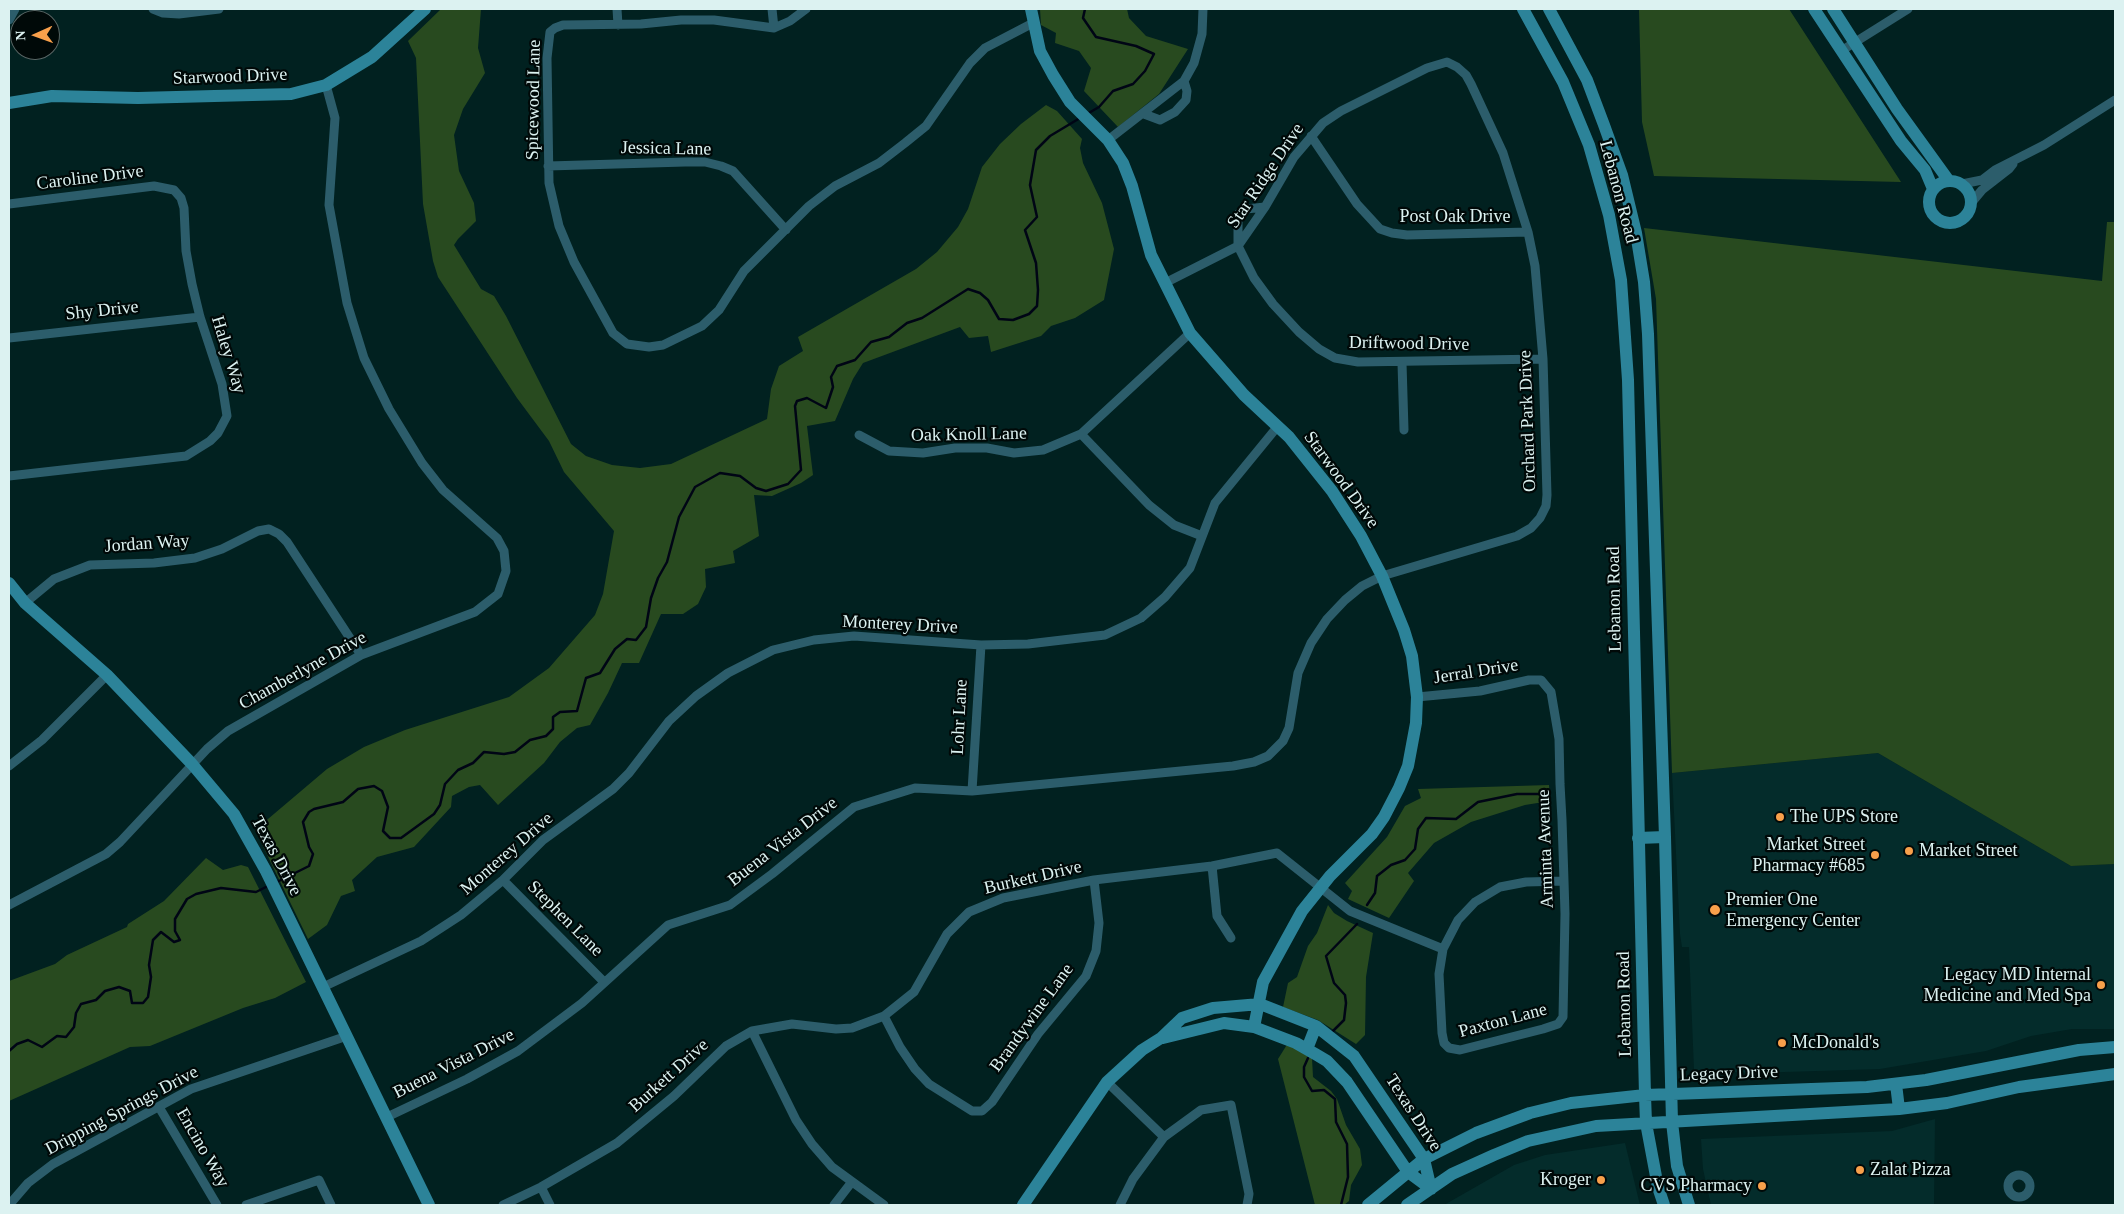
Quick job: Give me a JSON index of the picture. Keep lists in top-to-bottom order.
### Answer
{
  "streets": {
    "main road": [
      "Starwood Drive",
      "Lebanon Road",
      "Texas Drive",
      "Legacy Drive"
    ],
    "street": [
      "Spicewood Lane",
      "Jessica Lane",
      "Star Ridge Drive",
      "Caroline Drive",
      "Post Oak Drive",
      "Shy Drive",
      "Driftwood Drive",
      "Haley Way",
      "Orchard Park Drive",
      "Oak Knoll Lane",
      "Jordan Way",
      "Monterey Drive",
      "Chamberlyne Drive",
      "Jerral Drive",
      "Lohr Lane",
      "Buena Vista Drive",
      "Arminta Avenue",
      "Burkett Drive",
      "Stephen Lane",
      "Brandywine Lane",
      "Paxton Lane",
      "Dripping Springs Drive",
      "Encino Way"
    ]
  },
  "crossings": [
    ["Starwood Drive", "Star Ridge Drive"],
    ["Starwood Drive", "Orchard Park Drive"],
    ["Starwood Drive", "Oak Knoll Lane"],
    ["Starwood Drive", "Monterey Drive"],
    ["Starwood Drive", "Chamberlyne Drive"],
    ["Starwood Drive", "Jerral Drive"],
    ["Starwood Drive", "Texas Drive"],
    ["Starwood Drive", "Burkett Drive"],
    ["Spicewood Lane", "Jessica Lane"],
    ["Star Ridge Drive", "Post Oak Drive"],
    ["Star Ridge Drive", "Driftwood Drive"],
    ["Star Ridge Drive", "Orchard Park Drive"],
    ["Caroline Drive", "Haley Way"],
    ["Lebanon Road", "Legacy Drive"],
    ["Post Oak Drive", "Orchard Park Drive"],
    ["Shy Drive", "Haley Way"],
    ["Driftwood Drive", "Orchard Park Drive"],
    ["Orchard Park Drive", "Buena Vista Drive"],
    ["Jordan Way", "Chamberlyne Drive"],
    ["Jordan Way", "Texas Drive"],
    ["Monterey Drive", "Lohr Lane"],
    ["Monterey Drive", "Texas Drive"],
    ["Monterey Drive", "Stephen Lane"],
    ["Chamberlyne Drive", "Texas Drive"],
    ["Jerral Drive", "Arminta Avenue"],
    ["Lohr Lane", "Buena Vista Drive"],
    ["Buena Vista Drive", "Texas Drive"],
    ["Buena Vista Drive", "Stephen Lane"],
    ["Arminta Avenue", "Paxton Lane"],
    ["Texas Drive", "Legacy Drive"],
    ["Texas Drive", "Dripping Springs Drive"],
    ["Burkett Drive", "Brandywine Lane"],
    ["Burkett Drive", "Paxton Lane"],
    ["Dripping Springs Drive", "Encino Way"]
  ],
  "places": [
    "The UPS Store",
    "Market Street",
    "Market Street Pharmacy #685",
    "Premier One Emergency Center",
    "Legacy MD Internal Medicine and Med Spa",
    "McDonald's",
    "Zalat Pizza",
    "Kroger",
    "CVS Pharmacy"
  ],
  "north": "left"
}
